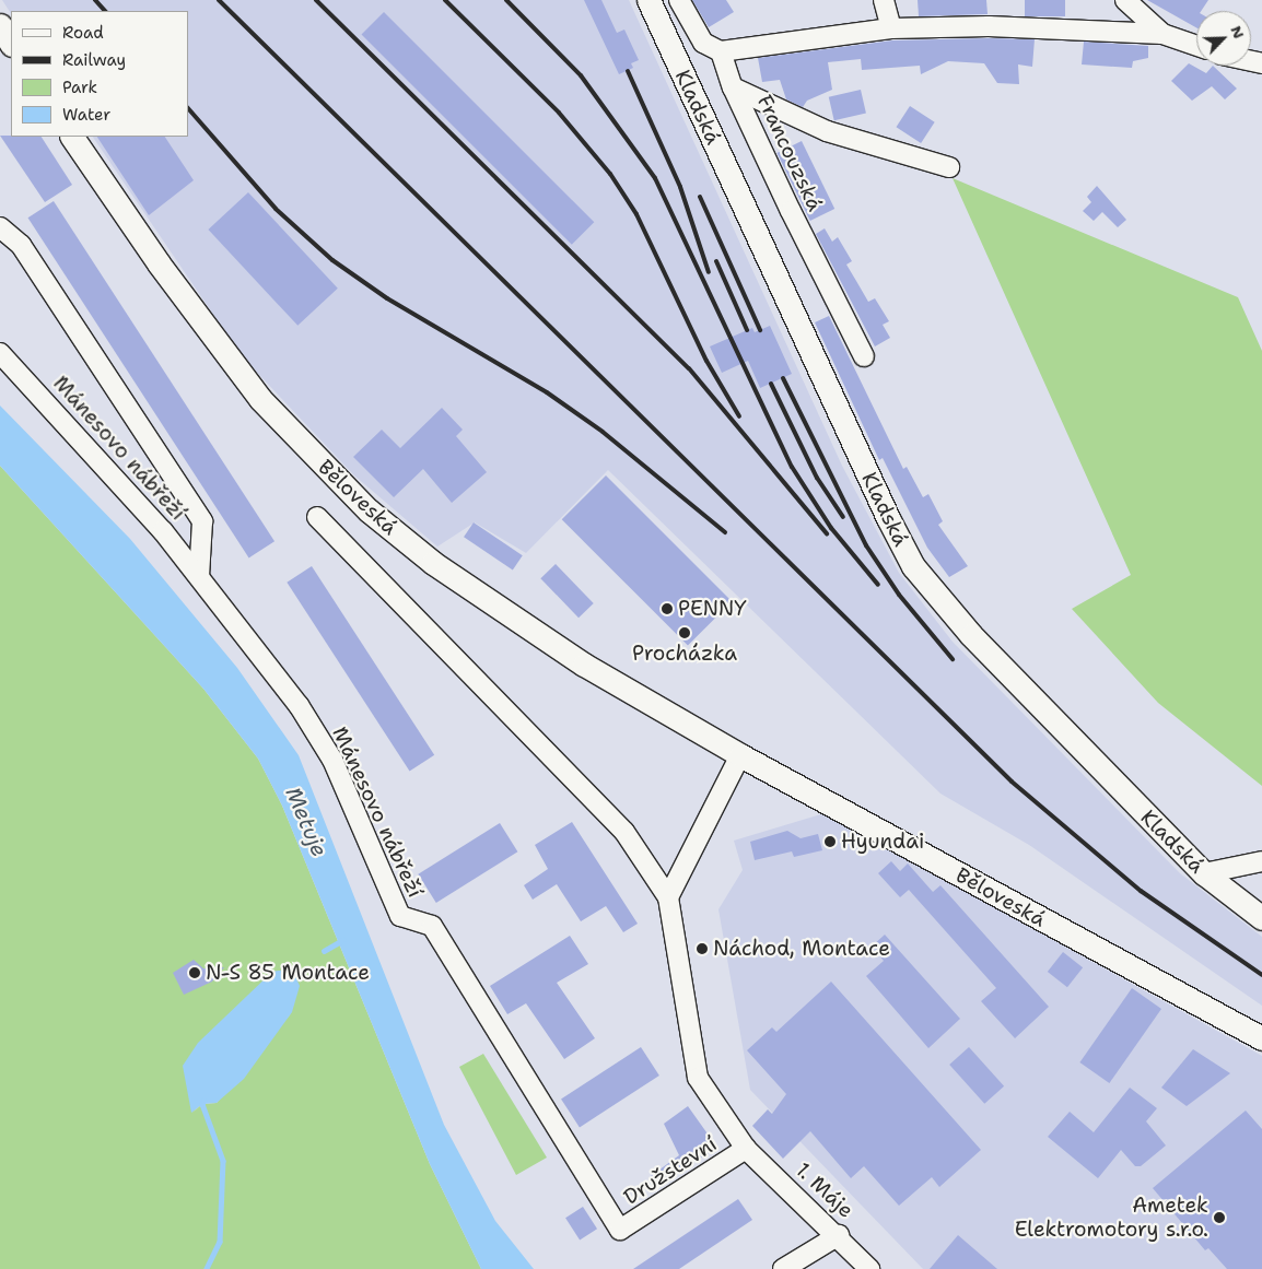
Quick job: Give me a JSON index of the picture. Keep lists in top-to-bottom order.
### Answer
{
  "streets": {
    "main road": ["Kladská", "Běloveská"],
    "street": [
      "Francouzská",
      "Mánesovo nábřeží",
      "Družstevní",
      "1. Máje"
    ]
  },
  "crossings": [
    ["Mánesovo nábřeží", "Družstevní"],
    ["Běloveská", "Družstevní"],
    ["Běloveská", "1. Máje"],
    ["Družstevní", "1. Máje"]
  ],
  "water": ["Metuje"],
  "places": [
    "PENNY",
    "Procházka",
    "Hyundai",
    "Náchod, Montace",
    "N-S 85 Montace",
    "Ametek Elektromotory s.r.o."
  ],
  "legend": [
    "Road",
    "Railway",
    "Park",
    "Water"
  ],
  "north": "top right"
}
